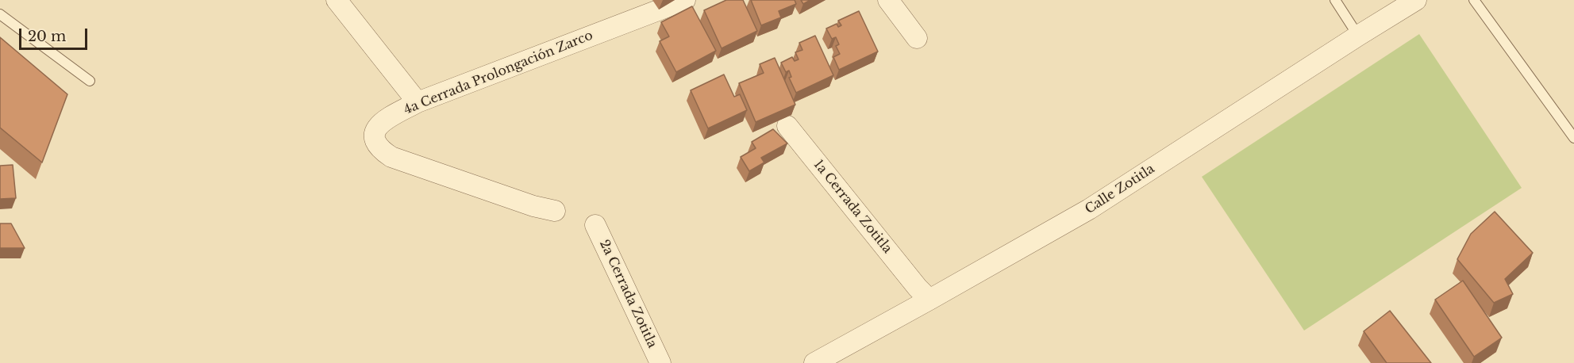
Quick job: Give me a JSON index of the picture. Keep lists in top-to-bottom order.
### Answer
{
  "streets": {
    "street": [
      "4a Cerrada Prolongación Zarco",
      "Calle Zotitla",
      "1a Cerrada Zotitla",
      "2a Cerrada Zotitla"
    ]
  },
  "crossings": [
    ["Calle Zotitla", "1a Cerrada Zotitla"]
  ],
  "scale_bar": "20 m"
}
